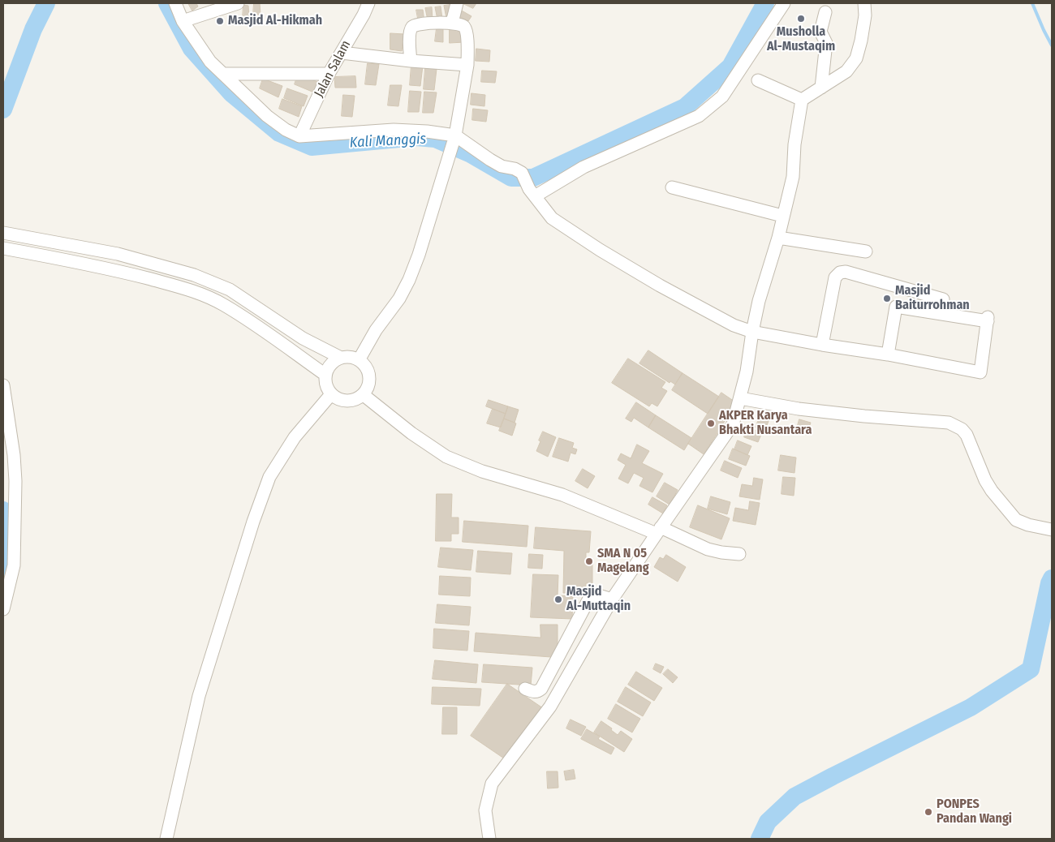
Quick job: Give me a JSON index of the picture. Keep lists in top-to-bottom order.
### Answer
{
  "streets": {
    "street": ["Jalan Salam"]
  },
  "water": ["Kali Manggis"],
  "places": [
    "Musholla Al-Mustaqim",
    "Masjid Al-Hikmah",
    "Masjid Baiturrohman",
    "AKPER Karya Bhakti Nusantara",
    "SMA N 05 Magelang",
    "Masjid Al-Muttaqin",
    "PONPES Pandan Wangi"
  ]
}
